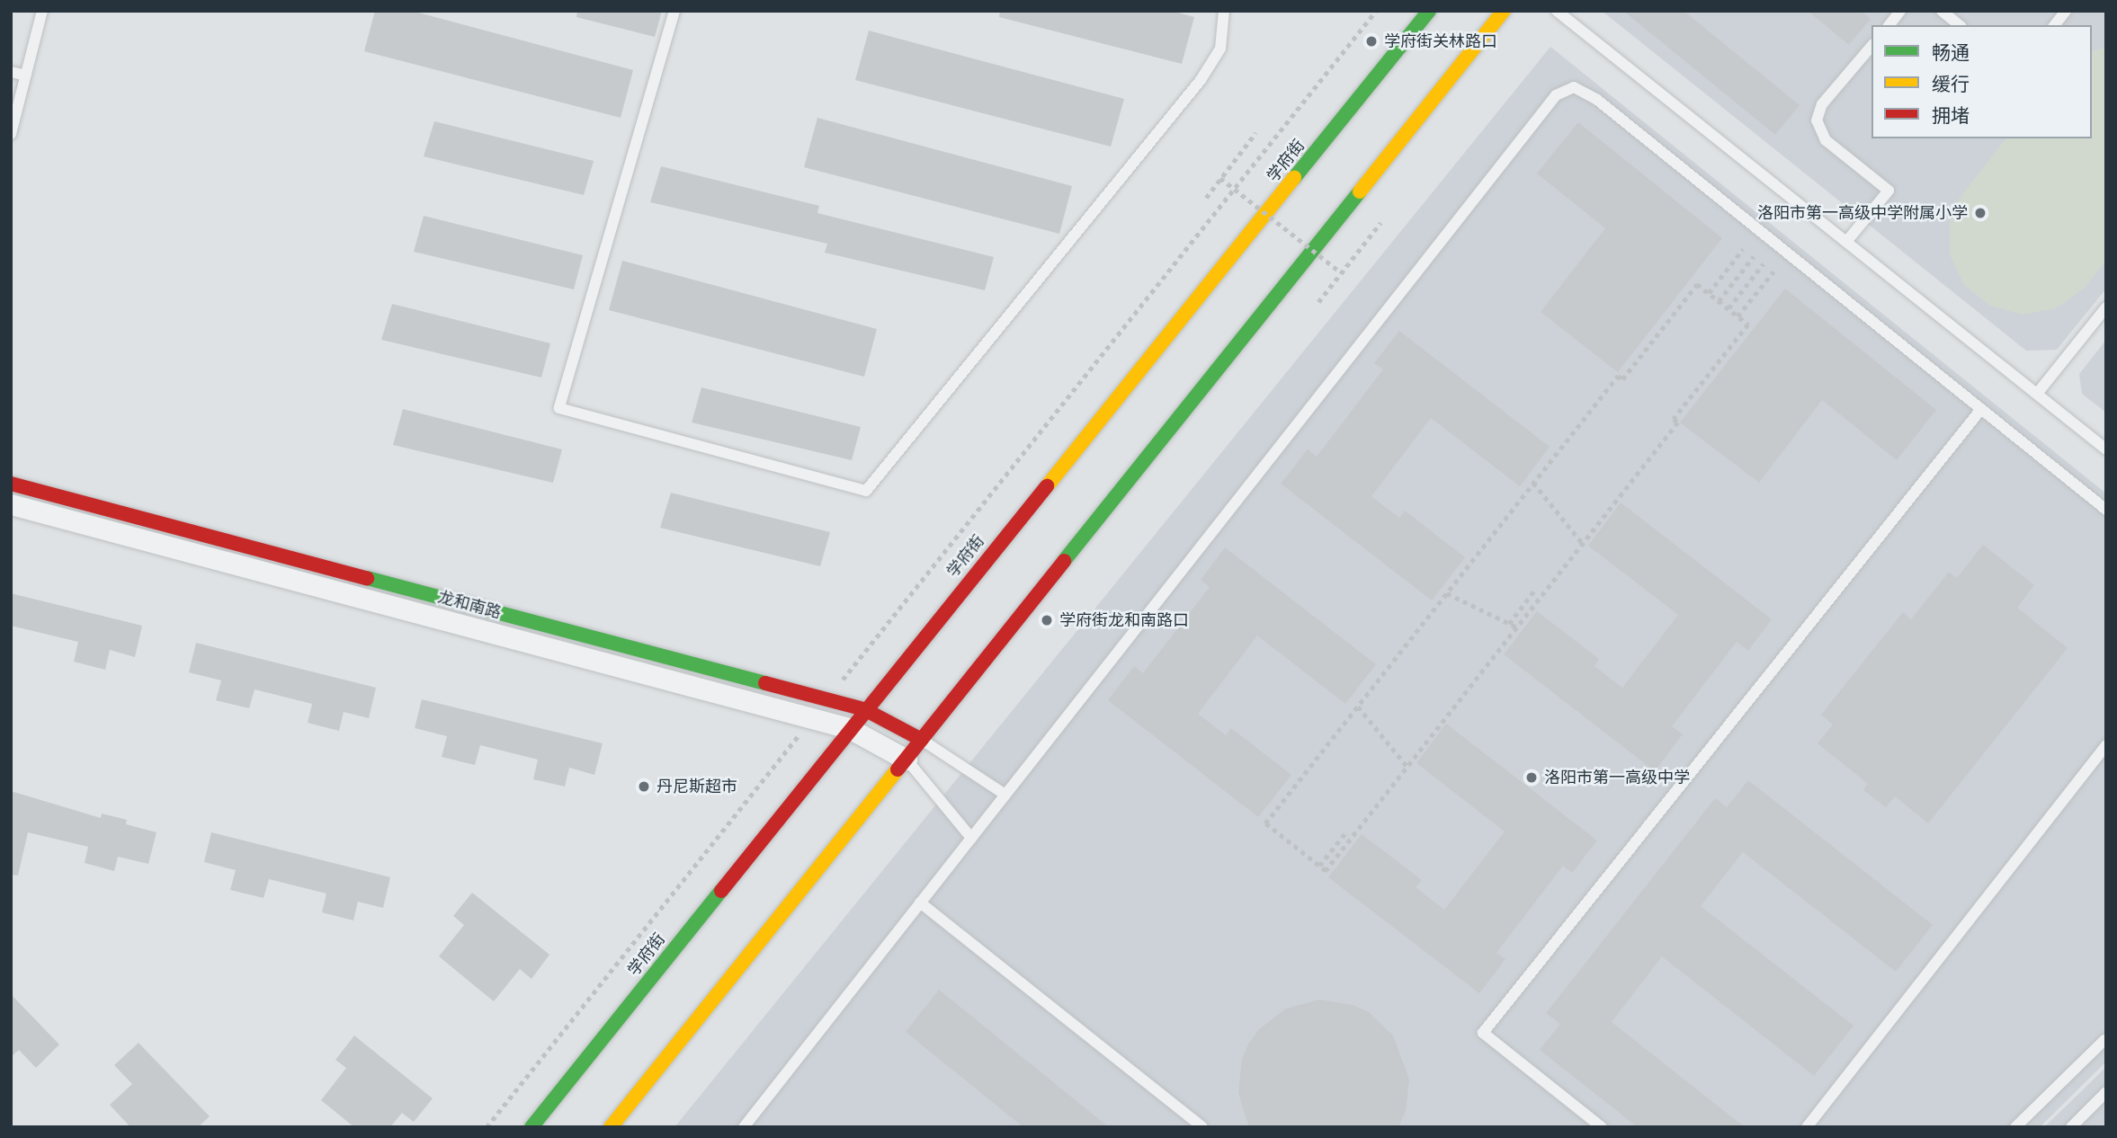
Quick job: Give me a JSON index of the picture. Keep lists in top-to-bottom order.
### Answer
{
  "streets": {
    "main road": ["学府街", "龙和南路"]
  },
  "crossings": [
    ["学府街", "龙和南路"]
  ],
  "places": [
    "学府街关林路口",
    "洛阳市第一高级中学附属小学",
    "学府街龙和南路口",
    "洛阳市第一高级中学",
    "丹尼斯超市"
  ],
  "legend": ["畅通", "缓行", "拥堵"]
}
